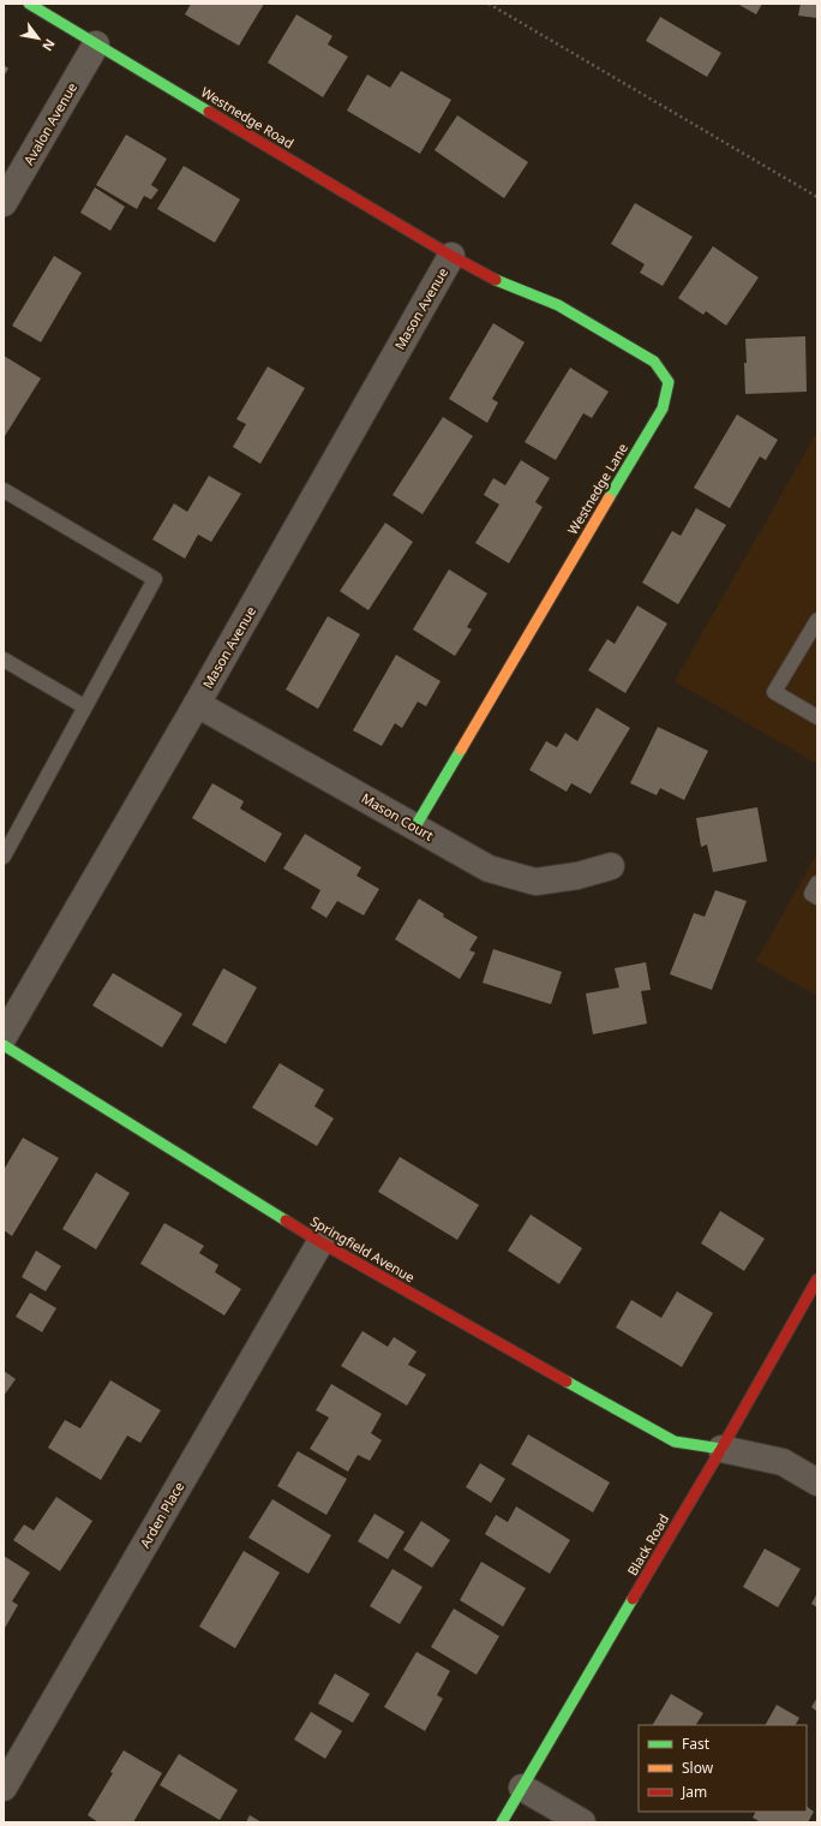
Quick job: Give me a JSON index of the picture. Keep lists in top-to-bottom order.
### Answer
{
  "streets": {
    "street": [
      "Westnedge Road",
      "Avalon Avenue",
      "Mason Avenue",
      "Westnedge Lane",
      "Mason Court",
      "Springfield Avenue",
      "Arden Place",
      "Black Road"
    ]
  },
  "crossings": [
    ["Westnedge Road", "Avalon Avenue"],
    ["Westnedge Road", "Mason Avenue"],
    ["Westnedge Road", "Westnedge Lane"],
    ["Mason Avenue", "Westnedge Lane"],
    ["Mason Avenue", "Mason Court"],
    ["Westnedge Lane", "Mason Court"],
    ["Springfield Avenue", "Arden Place"],
    ["Springfield Avenue", "Black Road"]
  ],
  "legend": ["Fast", "Slow", "Jam"],
  "north": "bottom right"
}
